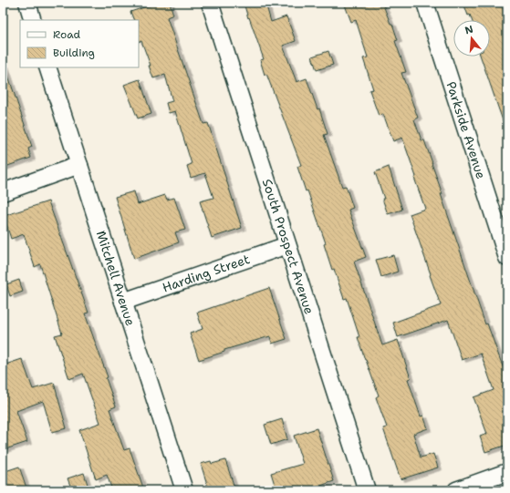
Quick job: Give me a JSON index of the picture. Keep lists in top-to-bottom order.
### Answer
{
  "streets": {
    "street": [
      "Parkside Avenue",
      "South Prospect Avenue",
      "Harding Street",
      "Mitchell Avenue"
    ]
  },
  "crossings": [
    ["South Prospect Avenue", "Harding Street"],
    ["Harding Street", "Mitchell Avenue"]
  ],
  "legend": ["Road", "Building"],
  "north": "top"
}
